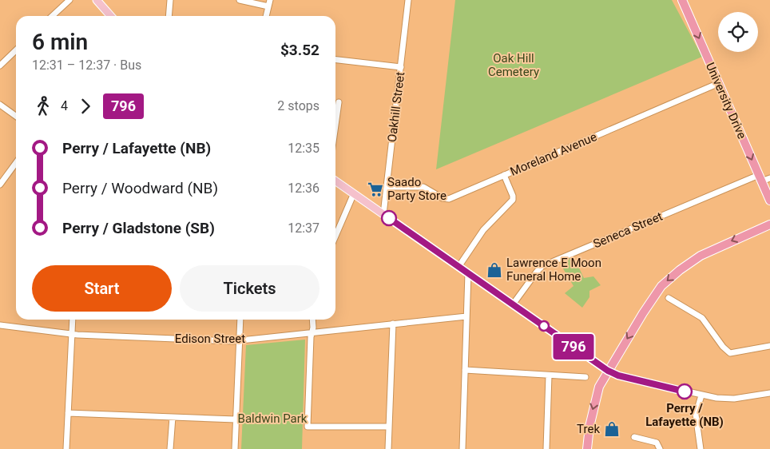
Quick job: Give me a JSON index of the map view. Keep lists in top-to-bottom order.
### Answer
{
  "streets": {
    "highway": ["University Drive"],
    "street": [
      "Oakhill Street",
      "Moreland Avenue",
      "Seneca Street",
      "Edison Street"
    ]
  },
  "crossings": [
    ["University Drive", "Moreland Avenue"],
    ["University Drive", "Seneca Street"],
    ["Oakhill Street", "Moreland Avenue"]
  ],
  "one_way": ["University Drive"],
  "parks": ["Oak Hill Cemetery", "Baldwin Park"],
  "places": {
    "supermarket": ["Saado Party Store"],
    "shop": ["Lawrence E Moon Funeral Home", "Trek"],
    "other": ["Perry / Lafayette (NB)"]
  },
  "lines": ["bus line 796"],
  "page": {
    "on_map": "796",
    "heading": ["6 min", "12:31 – 12:37 · Bus", "$3.52"],
    "legs": ["4", "796", "2 stops"],
    "list": [
      {
        "name": "Perry / Lafayette (NB)",
        "value": "12:35"
      },
      {
        "name": "Perry / Woodward (NB)",
        "value": "12:36"
      },
      {
        "name": "Perry / Gladstone (SB)",
        "value": "12:37"
      }
    ],
    "buttons": ["Start", "Tickets"]
  }
}
